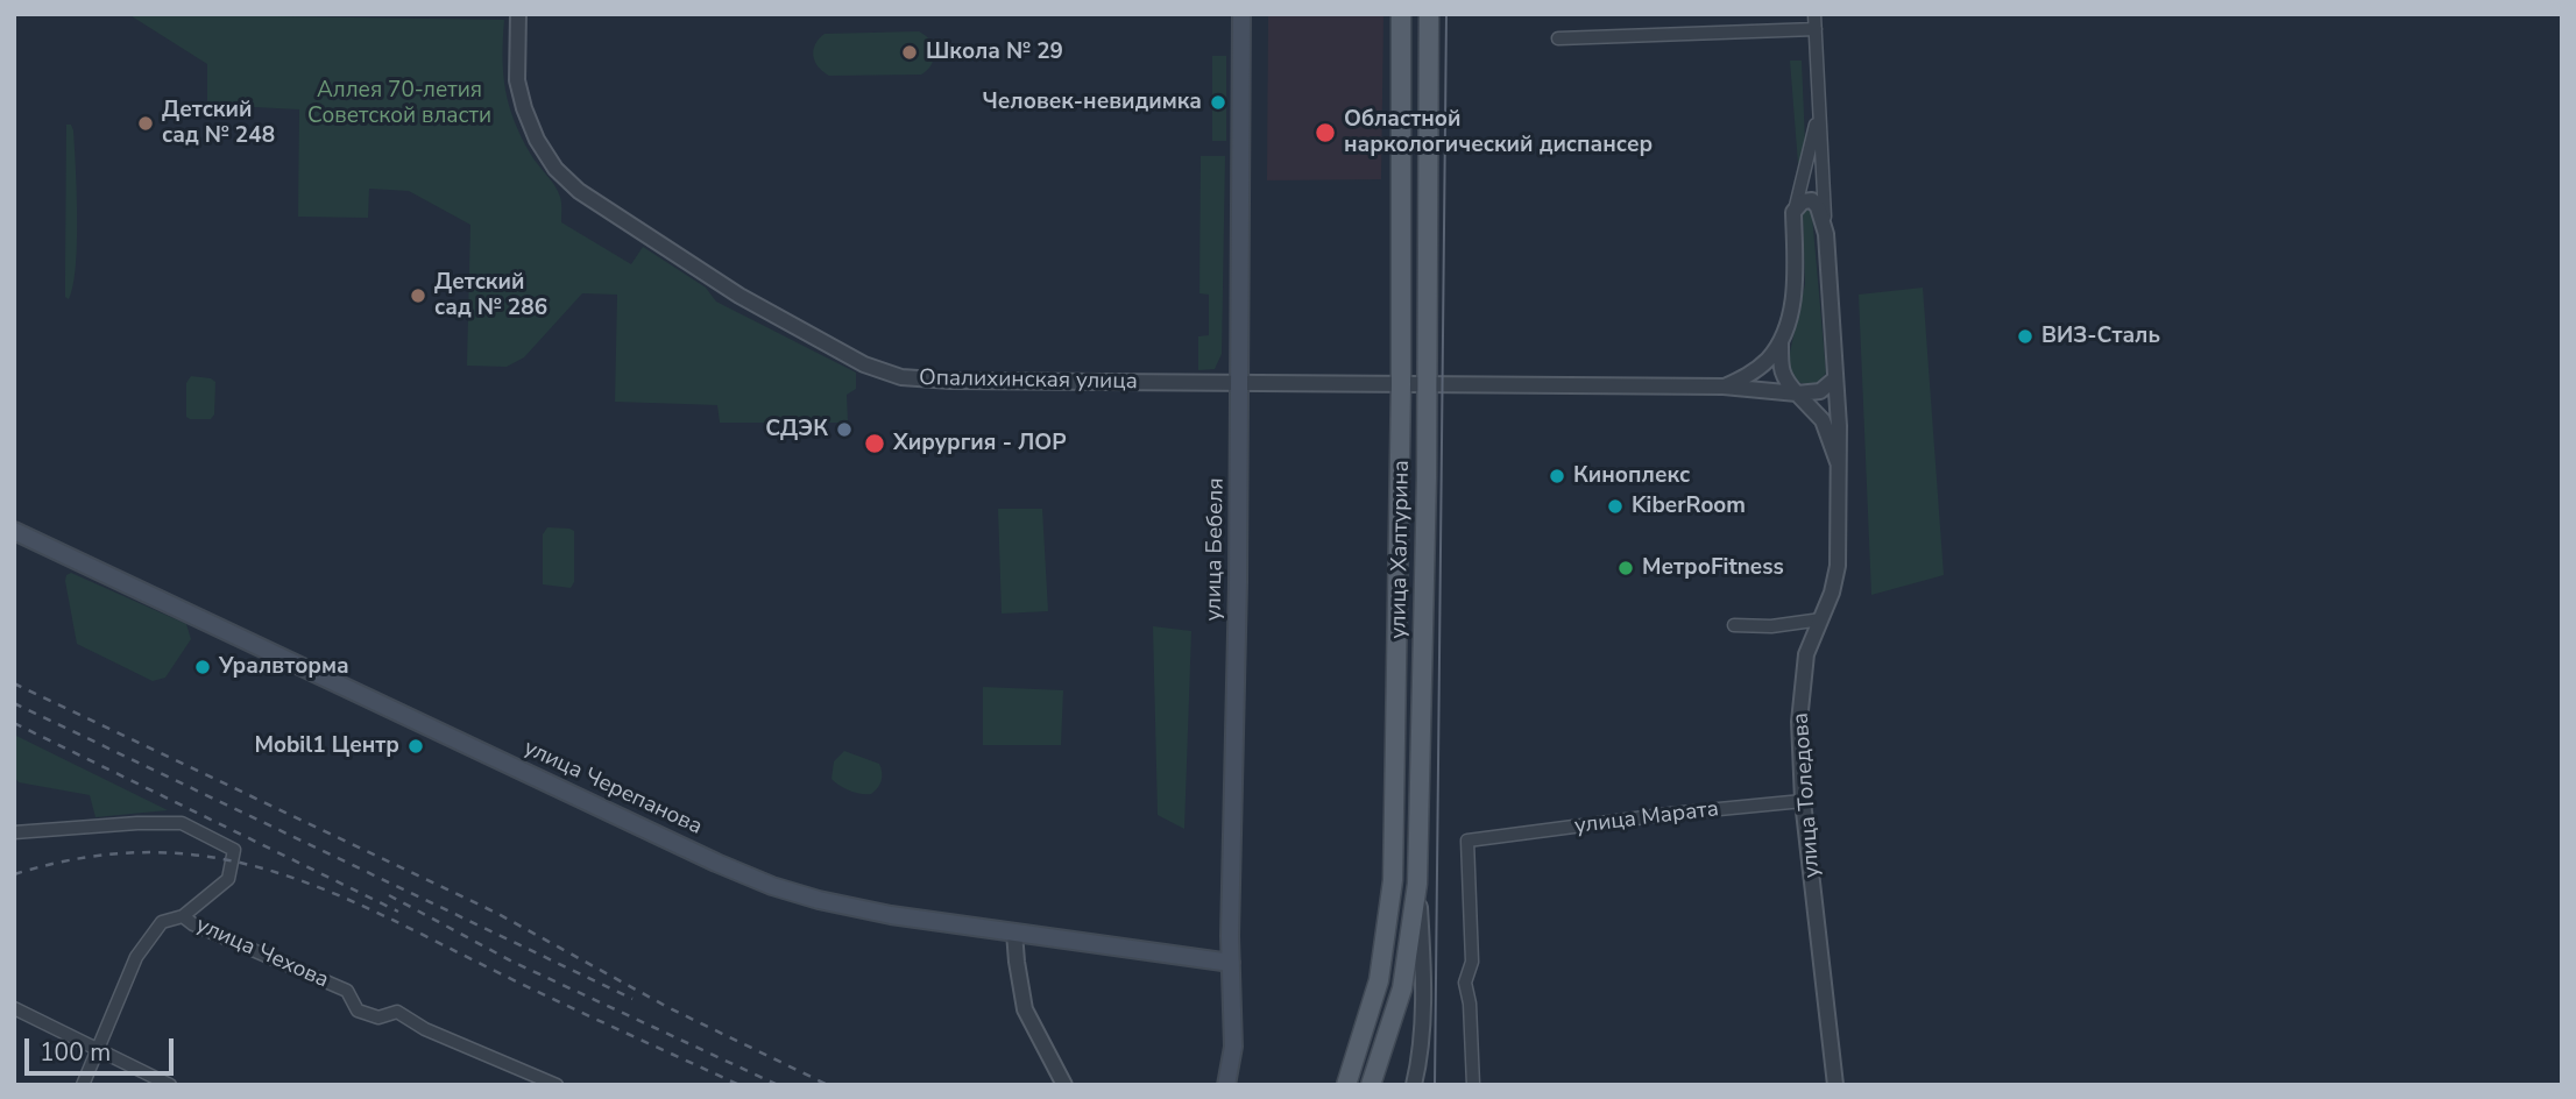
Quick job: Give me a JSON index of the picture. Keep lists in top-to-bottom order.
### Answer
{
  "streets": {
    "main road": ["улица Бебеля", "улица Халтурина", "улица Черепанова"],
    "street": [
      "Опалихинская улица",
      "улица Толедова",
      "улица Марата",
      "улица Чехова"
    ]
  },
  "crossings": [
    ["Опалихинская улица", "улица Бебеля"],
    ["Опалихинская улица", "улица Халтурина"],
    ["улица Бебеля", "улица Черепанова"],
    ["улица Толедова", "улица Марата"]
  ],
  "parks": ["Аллея 70-летия Советской власти"],
  "places": [
    "Школа № 29",
    "Человек-невидимка",
    "Детский сад № 248",
    "Областной наркологический диспансер",
    "Детский сад № 286",
    "ВИЗ-Сталь",
    "СДЭК",
    "Хирургия - ЛОР",
    "Киноплекс",
    "KiberRoom",
    "МетроFitness",
    "Уралвторма",
    "Mobil1 Центр"
  ],
  "scale_bar": "100 m"
}
